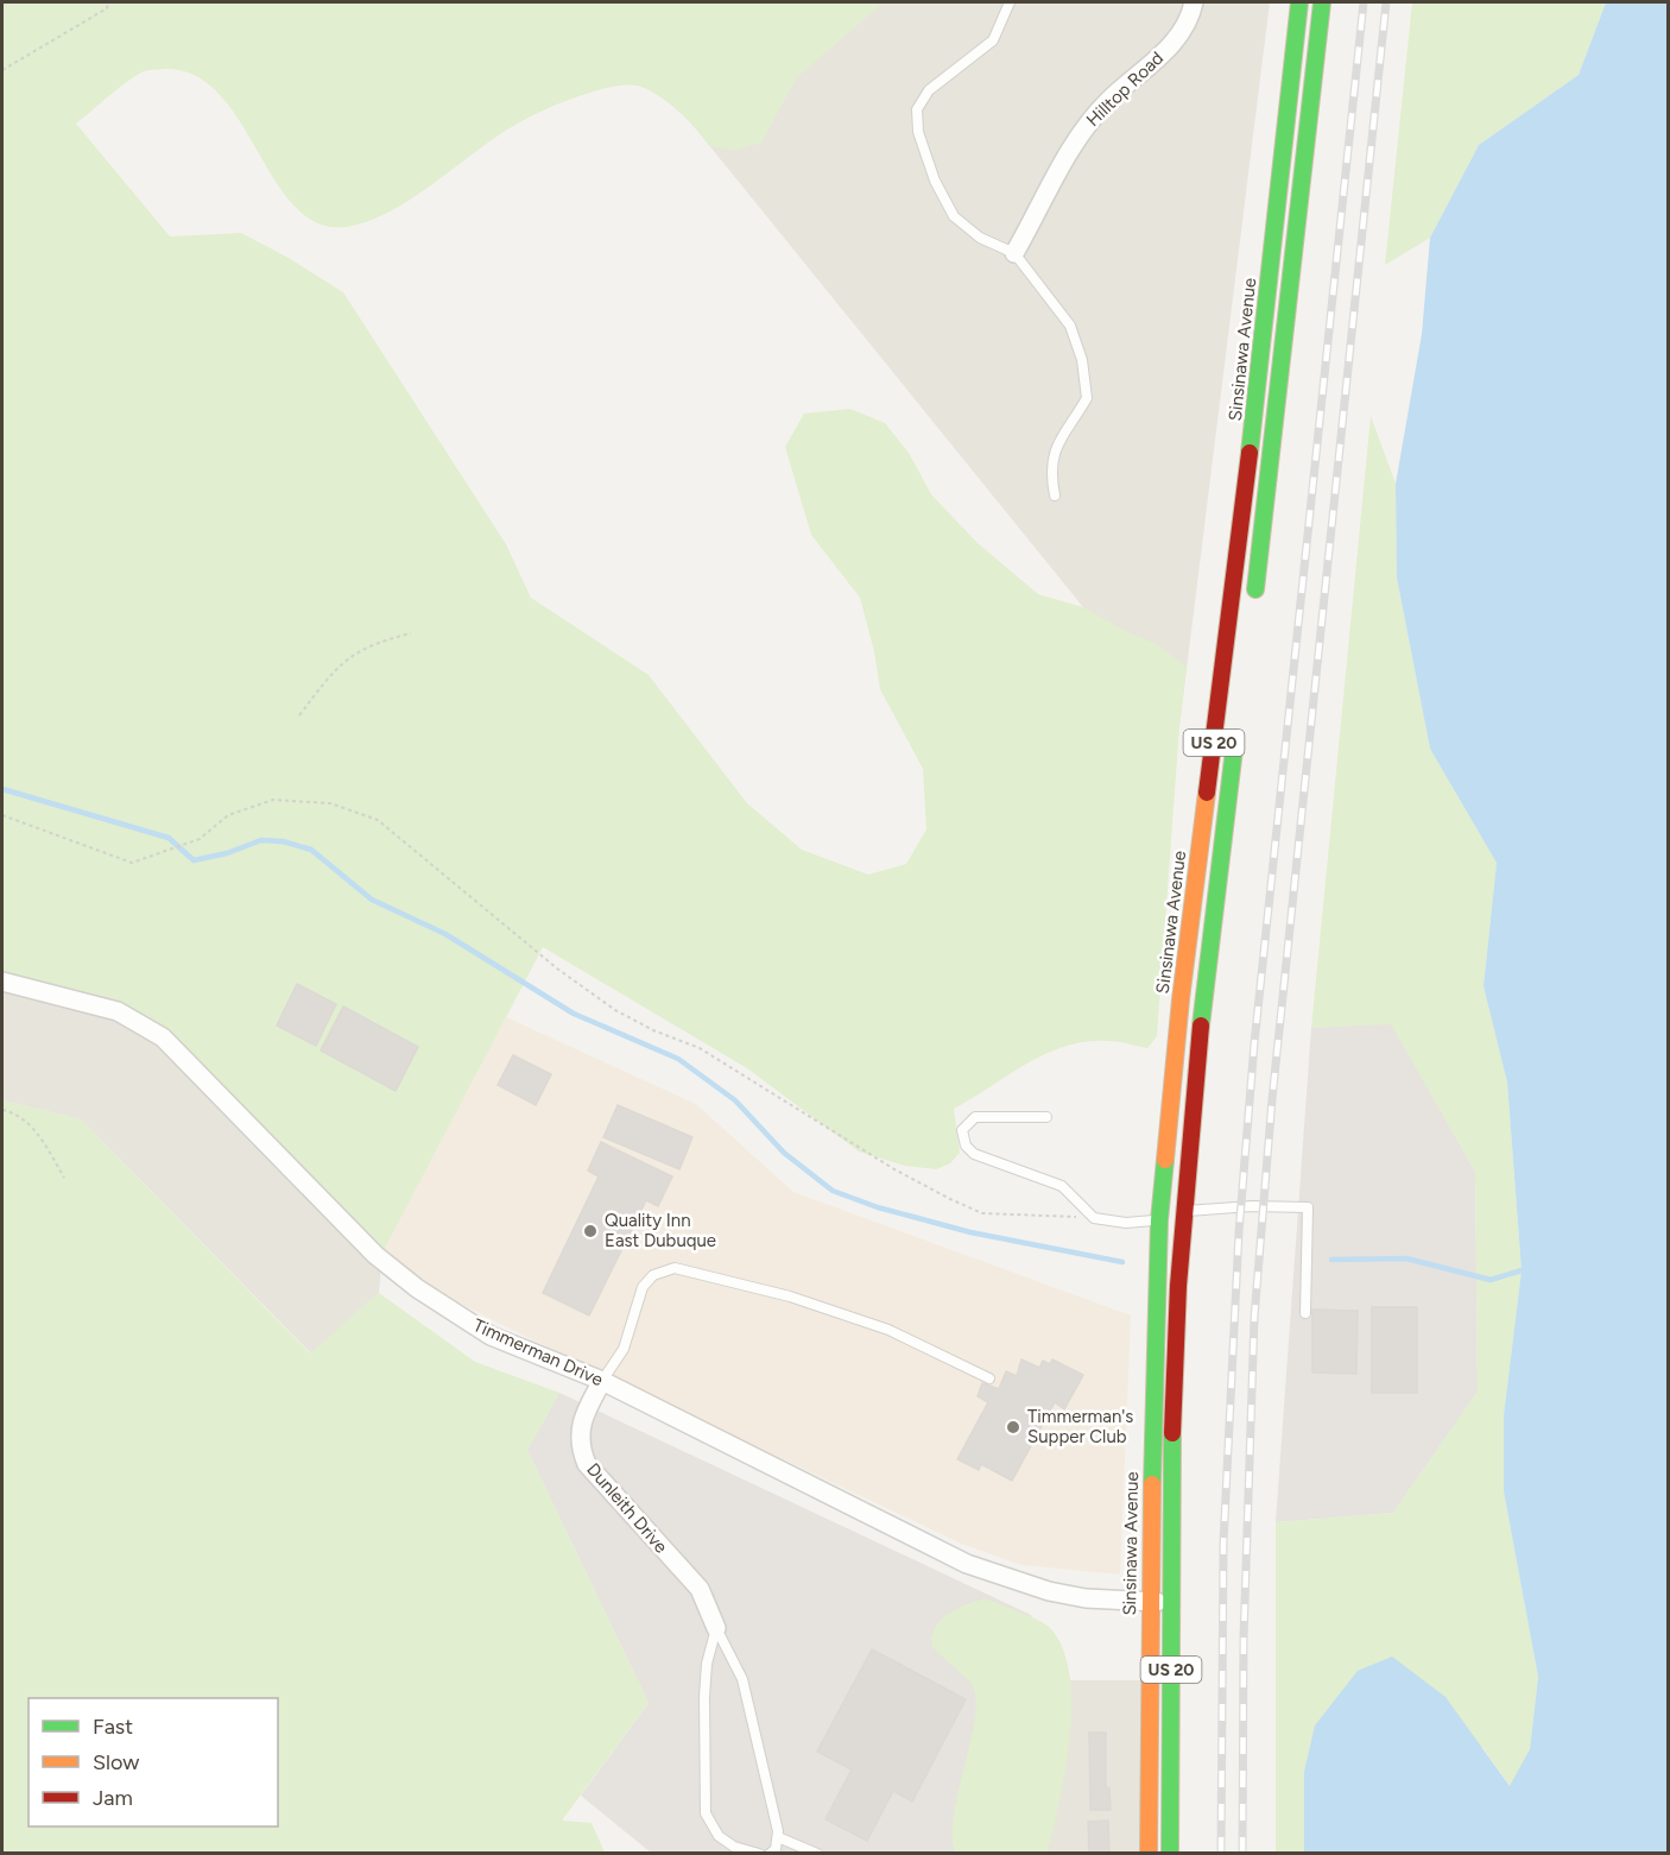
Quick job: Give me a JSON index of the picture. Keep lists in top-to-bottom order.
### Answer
{
  "streets": {
    "highway": ["Sinsinawa Avenue", "US 20"],
    "street": ["Hilltop Road", "Timmerman Drive", "Dunleith Drive"]
  },
  "crossings": [
    ["Sinsinawa Avenue", "Timmerman Drive"],
    ["US 20", "Timmerman Drive"],
    ["Timmerman Drive", "Dunleith Drive"]
  ],
  "places": ["Quality Inn East Dubuque", "Timmerman's Supper Club"],
  "legend": ["Fast", "Slow", "Jam"]
}
